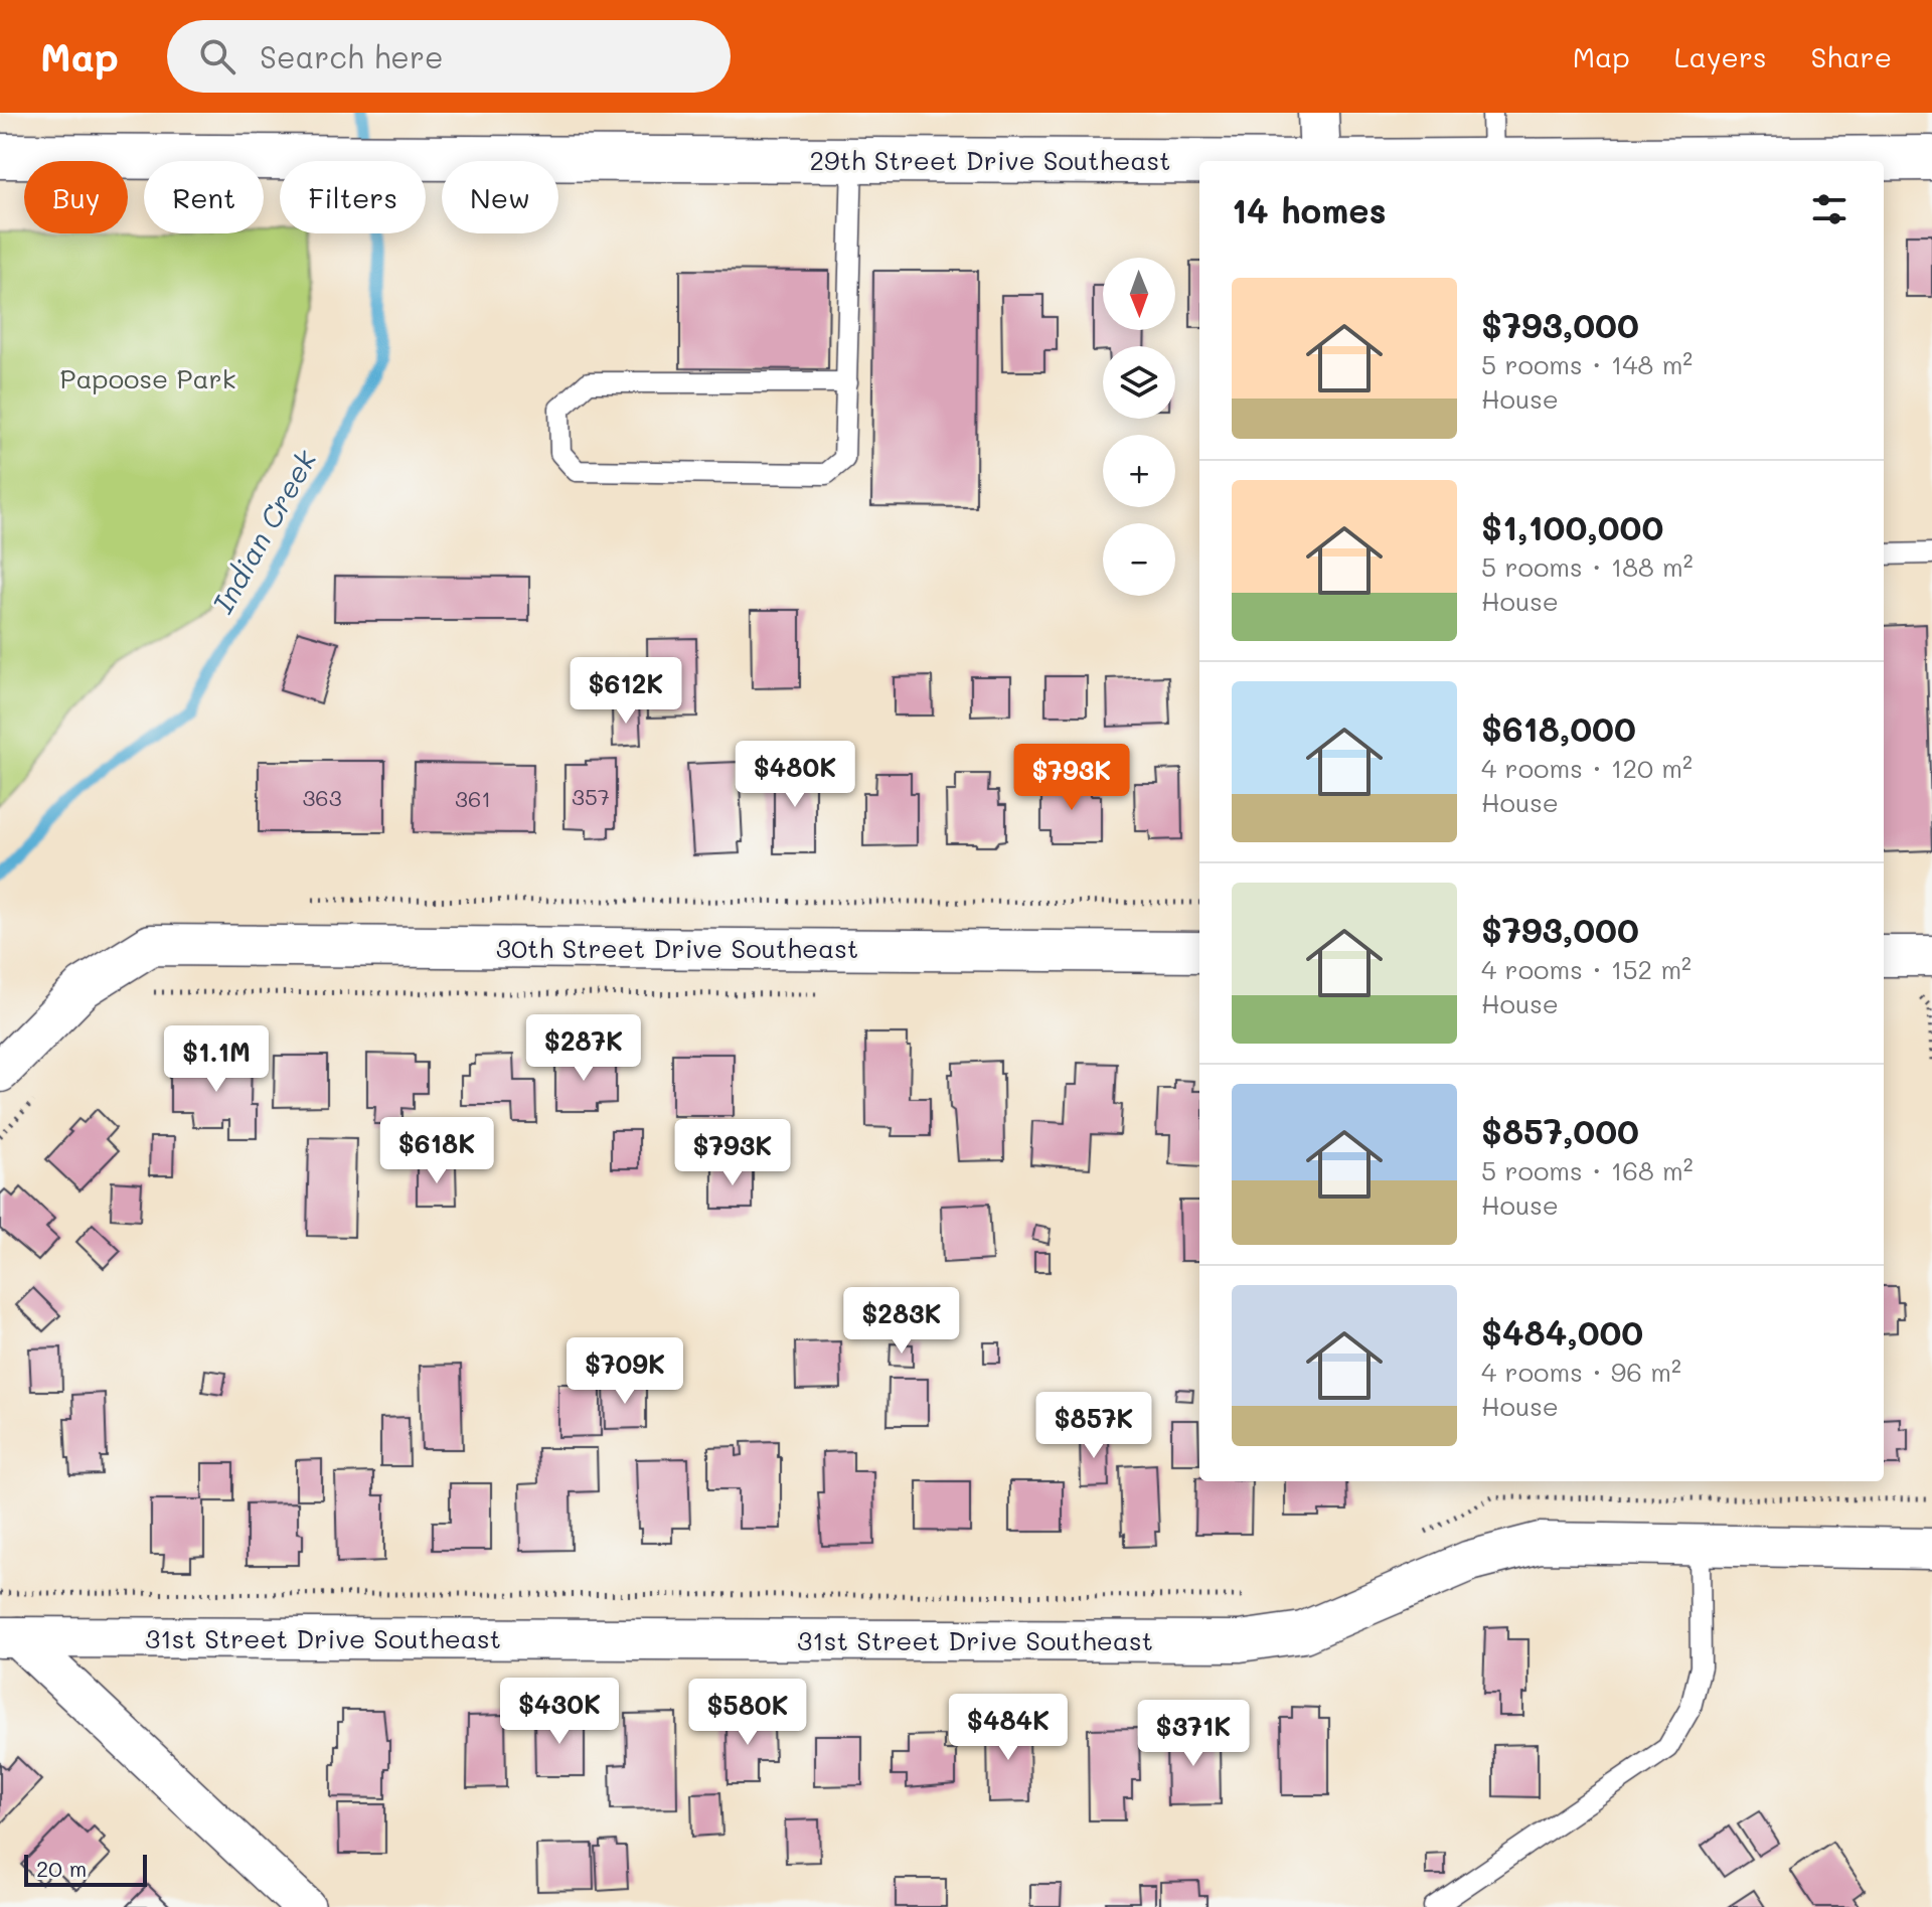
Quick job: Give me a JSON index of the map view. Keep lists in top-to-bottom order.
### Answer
{
  "streets": {
    "main road": ["29th Street Drive Southeast"],
    "street": ["30th Street Drive Southeast", "31st Street Drive Southeast"]
  },
  "water": ["Indian Creek"],
  "parks": ["Papoose Park"],
  "house_numbers": ["357", "363", "361"],
  "scale_bar": "20 m",
  "north": "bottom",
  "page": {
    "header": "Map",
    "search": "Search here",
    "nav": ["Map", "Layers", "Share"],
    "chip": [
      "Buy",
      "Rent",
      "Filters",
      "New"
    ],
    "heading": "14 homes",
    "map_buttons": ["+", "−"],
    "list": [
      {
        "name": "$793,000",
        "note": "5 rooms · 148 m² · House"
      },
      {
        "name": "$1,100,000",
        "note": "5 rooms · 188 m² · House"
      },
      {
        "name": "$618,000",
        "note": "4 rooms · 120 m² · House"
      },
      {
        "name": "$793,000",
        "note": "4 rooms · 152 m² · House"
      },
      {
        "name": "$857,000",
        "note": "5 rooms · 168 m² · House"
      },
      {
        "name": "$484,000",
        "note": "4 rooms · 96 m² · House"
      }
    ],
    "price": [
      "$612K",
      "$480K",
      "$793K",
      "$287K",
      "$1.1M",
      "$618K",
      "$793K",
      "$283K",
      "$709K",
      "$857K",
      "$430K",
      "$580K",
      "$484K",
      "$371K"
    ],
    "scale": "20 m"
  }
}
